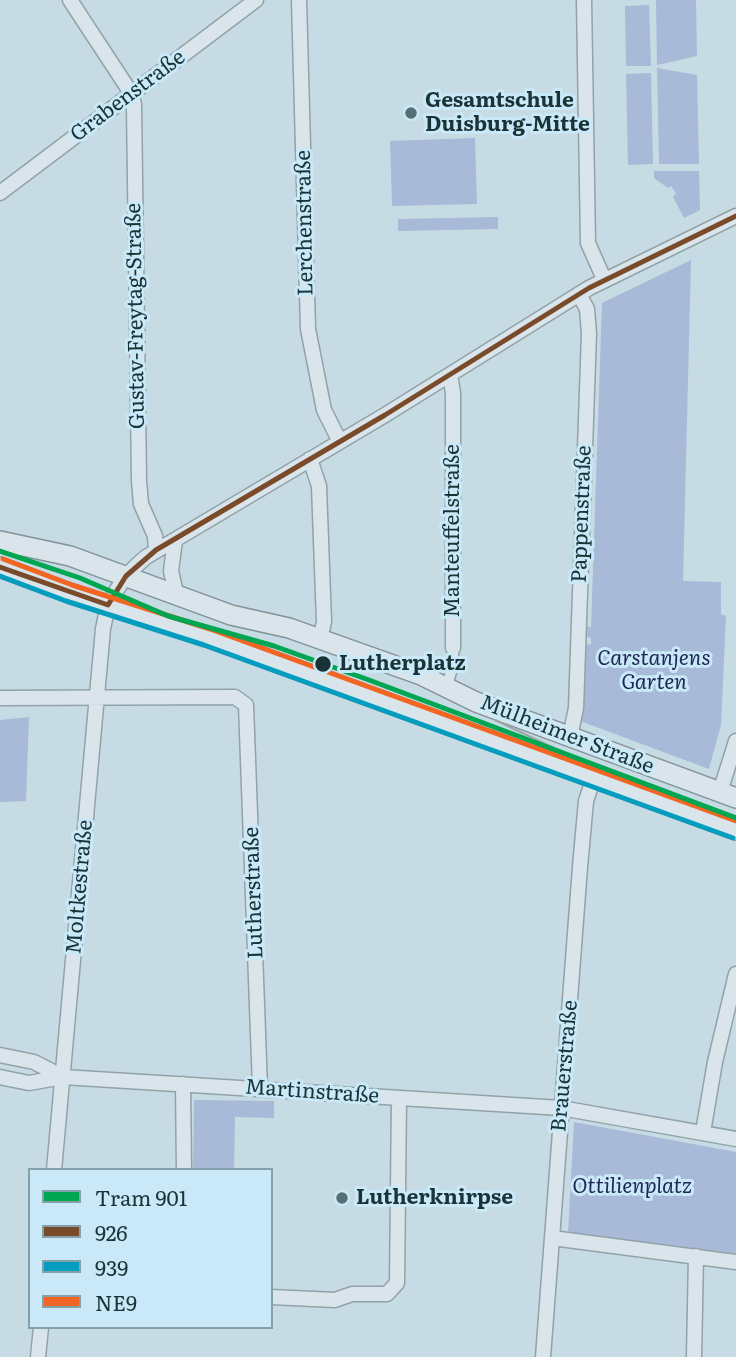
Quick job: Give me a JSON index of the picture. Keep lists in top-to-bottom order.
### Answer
{
  "streets": {
    "main road": ["Mülheimer Straße"],
    "street": [
      "Grabenstraße",
      "Lerchenstraße",
      "Gustav-Freytag-Straße",
      "Pappenstraße",
      "Manteuffelstraße",
      "Moltkestraße",
      "Lutherstraße",
      "Brauerstraße",
      "Martinstraße"
    ]
  },
  "crossings": [
    ["Grabenstraße", "Gustav-Freytag-Straße"],
    ["Pappenstraße", "Mülheimer Straße"],
    ["Manteuffelstraße", "Mülheimer Straße"],
    ["Mülheimer Straße", "Moltkestraße"],
    ["Mülheimer Straße", "Brauerstraße"],
    ["Moltkestraße", "Lutherstraße"],
    ["Moltkestraße", "Martinstraße"],
    ["Lutherstraße", "Martinstraße"],
    ["Brauerstraße", "Martinstraße"]
  ],
  "parks": ["Carstanjens Garten", "Ottilienplatz"],
  "places": ["Gesamtschule Duisburg-Mitte", "Lutherplatz", "Lutherknirpse"],
  "lines": [
    "transit line 926",
    "tram line 901",
    "transit line NE9",
    "transit line 939"
  ],
  "legend": [
    "Tram 901",
    "926",
    "939",
    "NE9"
  ]
}
